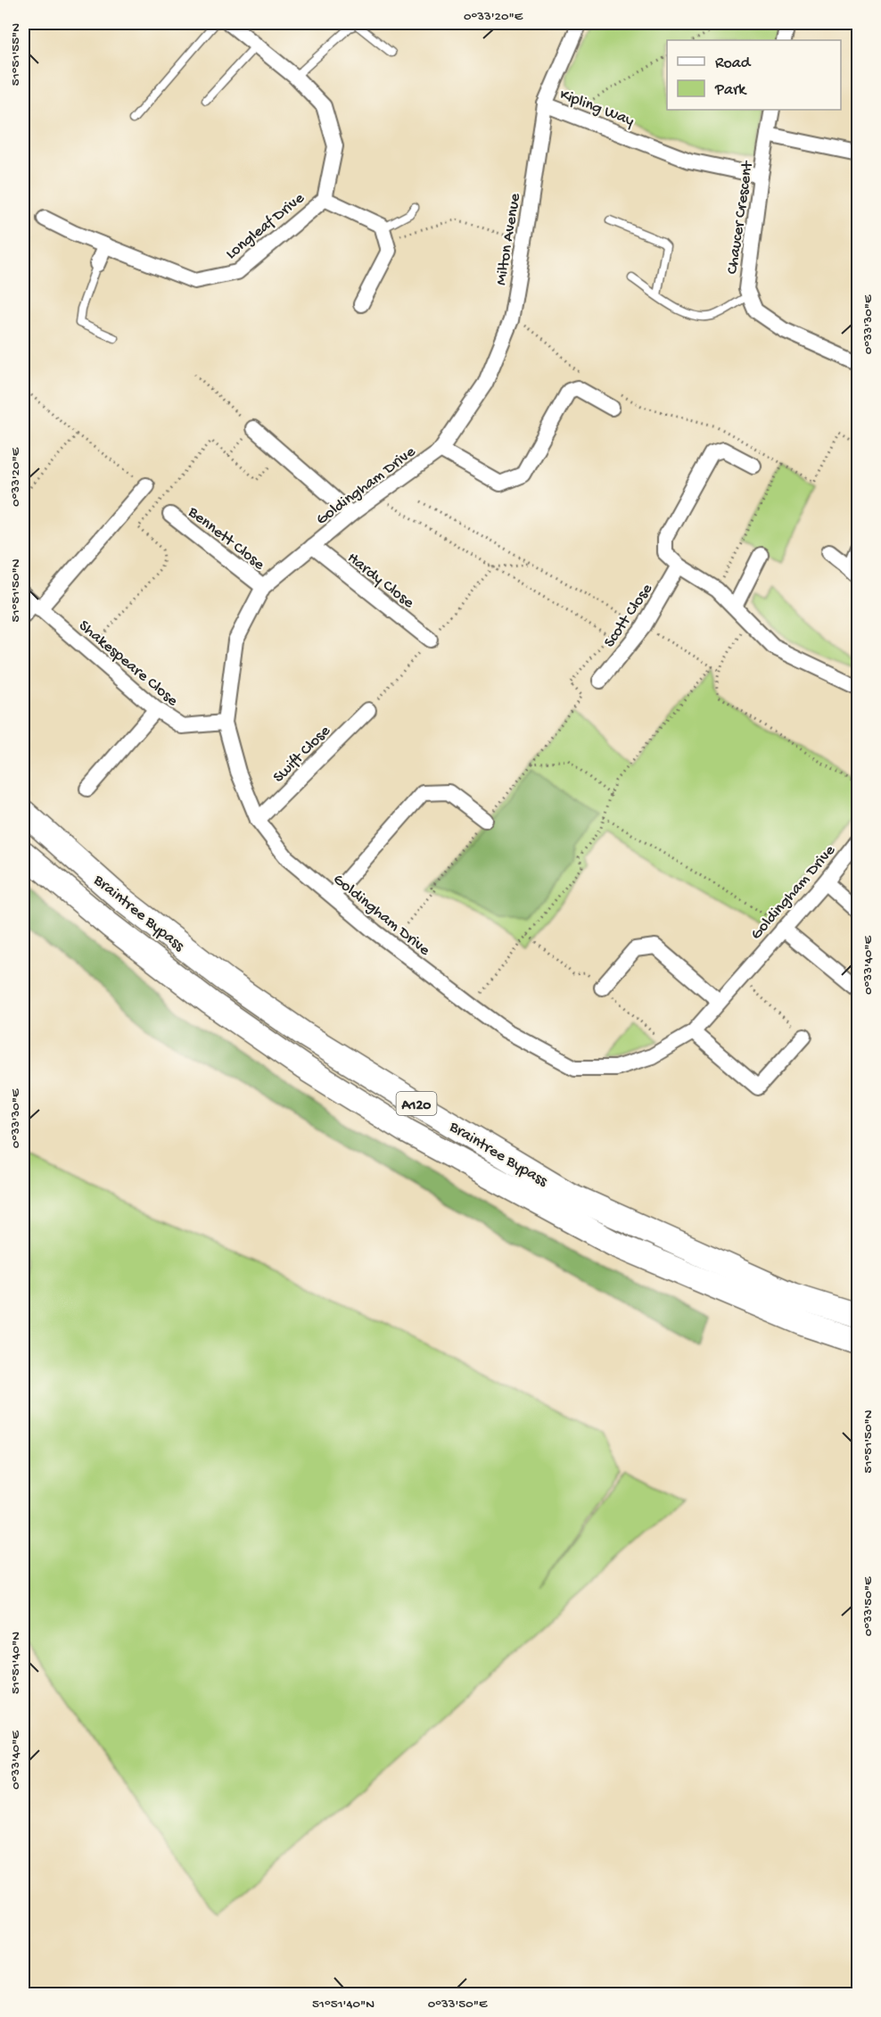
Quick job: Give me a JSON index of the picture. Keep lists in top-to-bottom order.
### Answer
{
  "streets": {
    "highway": ["Braintree Bypass", "A120"],
    "street": [
      "Kipling Way",
      "Chaucer Crescent",
      "Longleaf Drive",
      "Milton Avenue",
      "Goldingham Drive",
      "Bennett Close",
      "Hardy Close",
      "Scott Close",
      "Shakespeare Close",
      "Swift Close"
    ]
  },
  "crossings": [
    ["Kipling Way", "Chaucer Crescent"],
    ["Kipling Way", "Milton Avenue"],
    ["Milton Avenue", "Goldingham Drive"],
    ["Goldingham Drive", "Bennett Close"],
    ["Goldingham Drive", "Hardy Close"],
    ["Goldingham Drive", "Shakespeare Close"],
    ["Goldingham Drive", "Swift Close"]
  ],
  "legend": ["Road", "Park"],
  "coordinates": [
    "0°33'20\"E",
    "51°51'55\"N",
    "0°33'30\"E",
    "51°51'50\"N",
    "0°33'40\"E",
    "0°33'50\"E",
    "51°51'40\"N"
  ]
}
